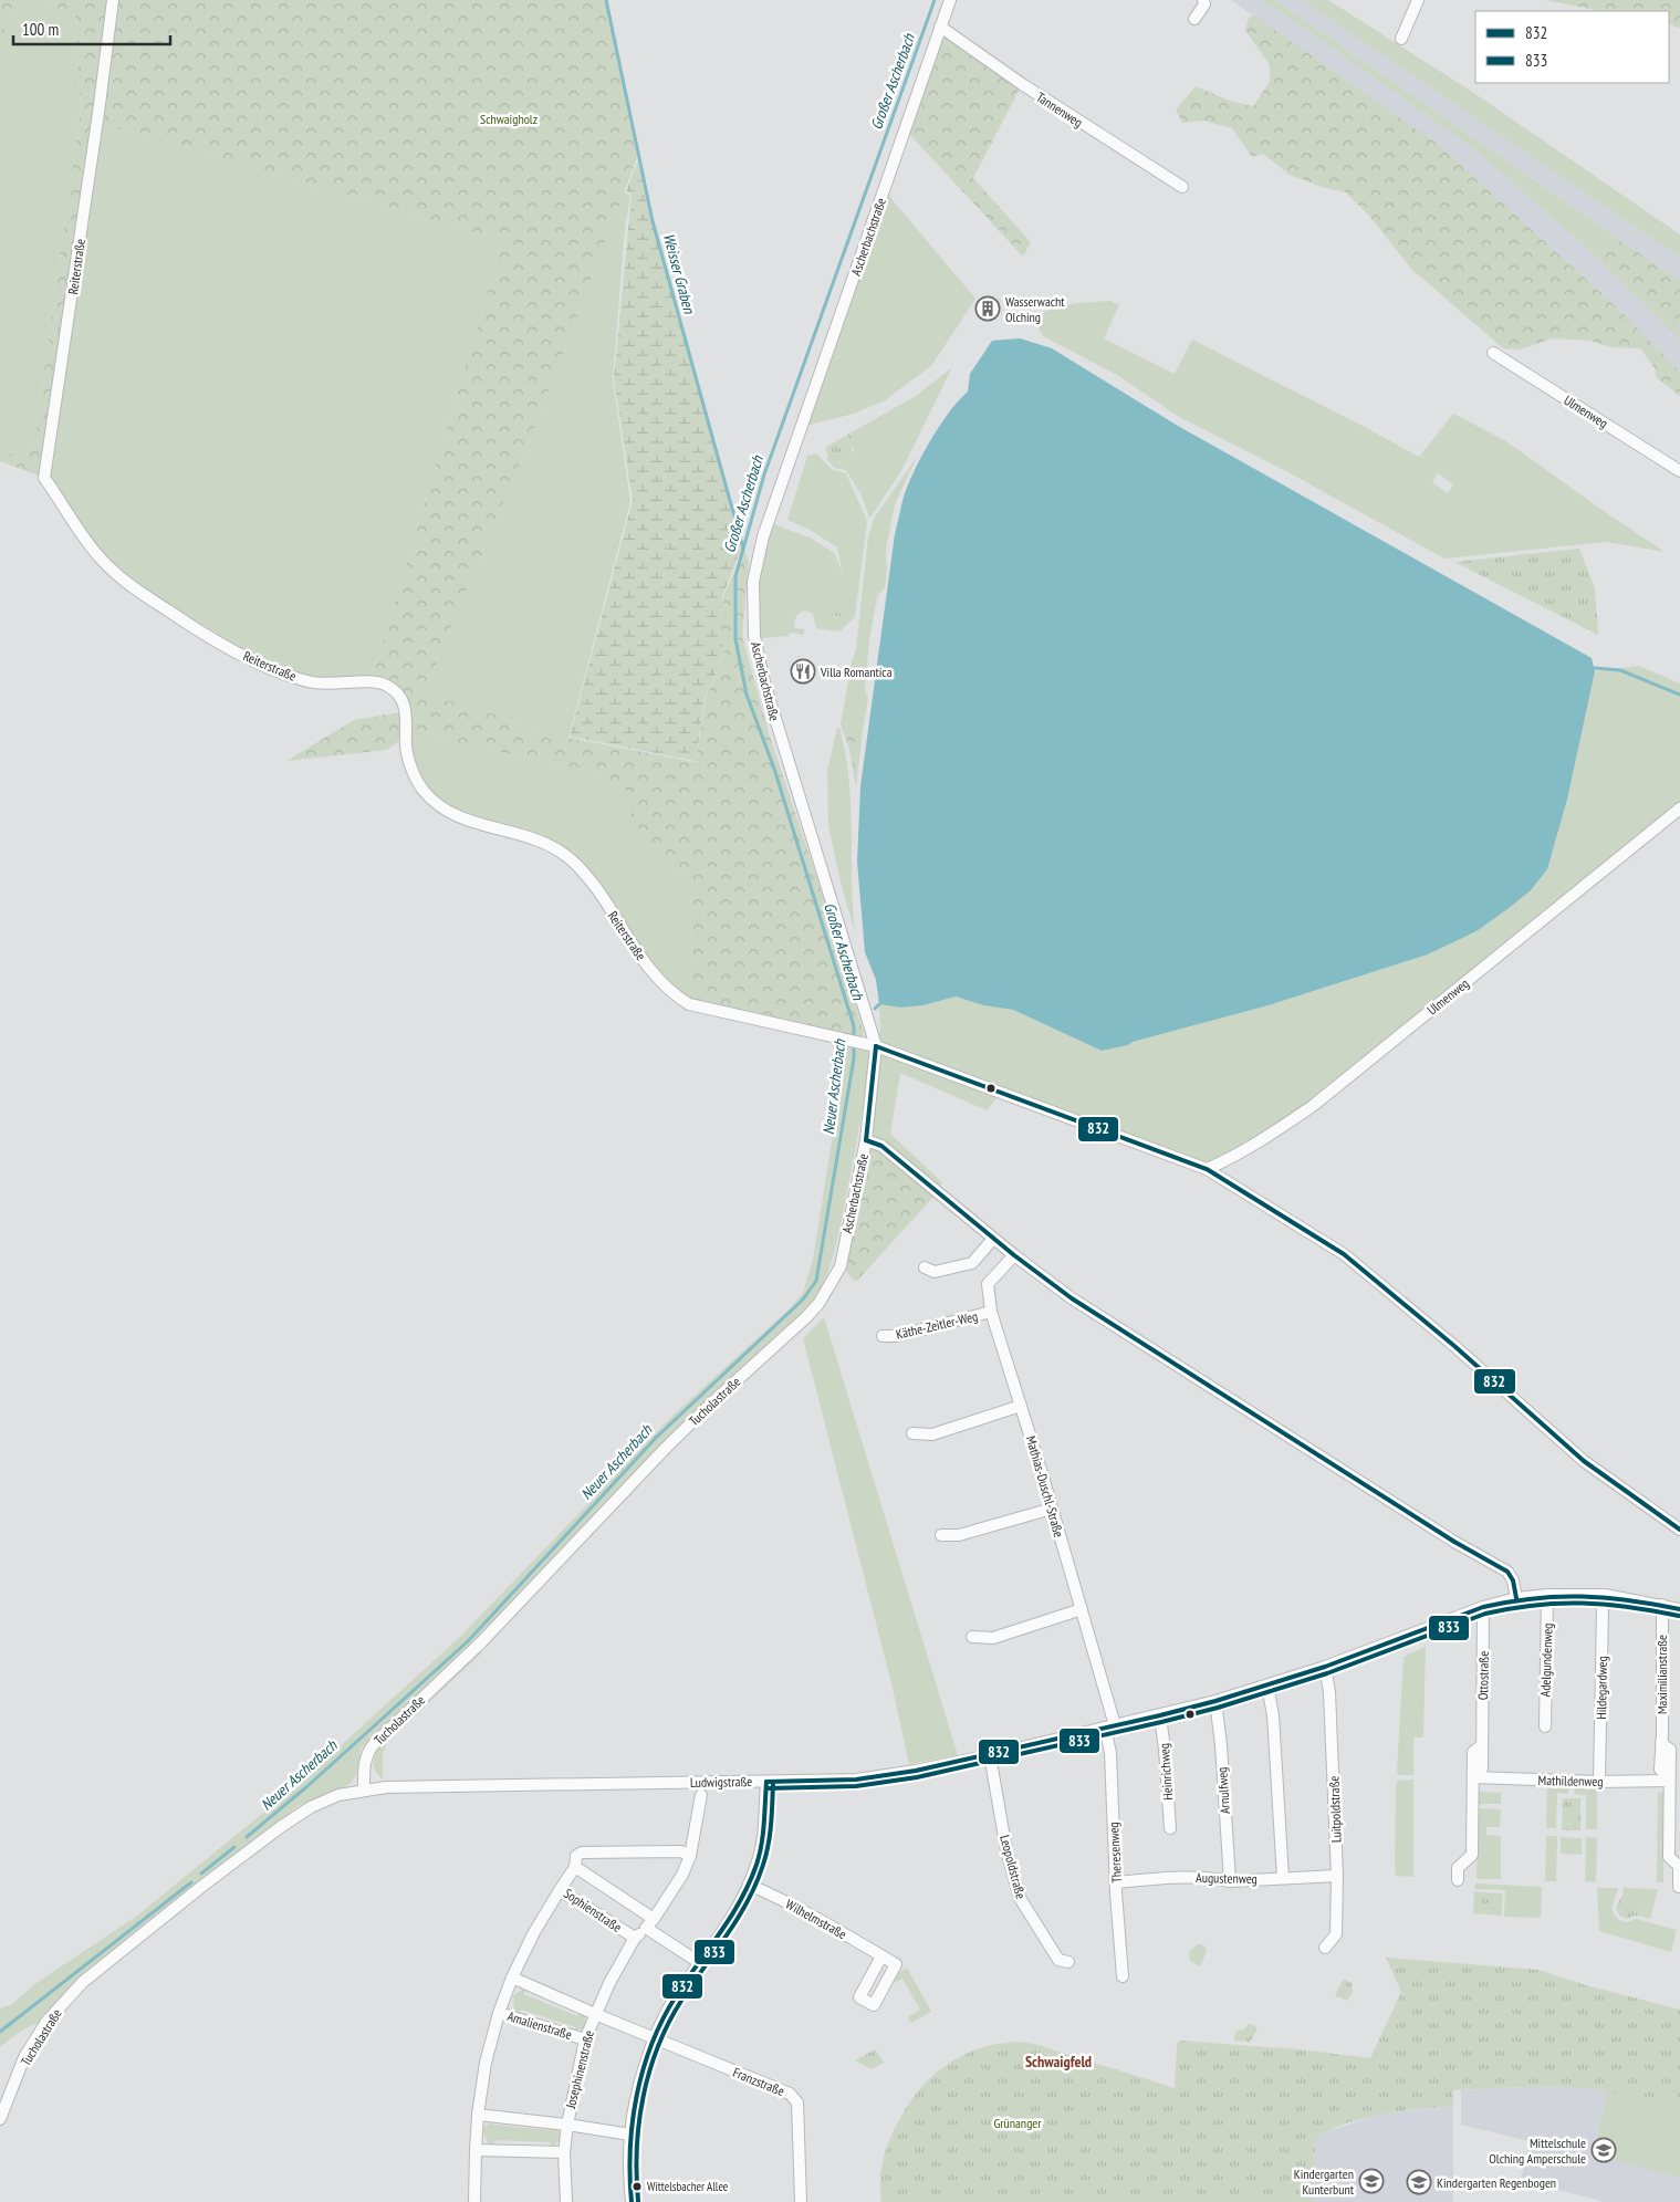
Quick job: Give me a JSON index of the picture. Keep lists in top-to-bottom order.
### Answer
{
  "streets": {
    "street": [
      "Tannenweg",
      "Ascherbachstraße",
      "Reiterstraße",
      "Ulmenweg",
      "Käthe-Zeitler-Weg",
      "Tucholastraße",
      "Mathias-Duschl-Straße",
      "Adelgundenweg",
      "Maximilianstraße",
      "Ottostraße",
      "Hildegardweg",
      "Heinrichweg",
      "Mathildenweg",
      "Ludwigstraße",
      "Arnulfweg",
      "Luitpoldstraße",
      "Theresenweg",
      "Leopoldstraße",
      "Augustenweg",
      "Sophienstraße",
      "Wilhelmstraße",
      "Amalienstraße",
      "Josephinenstraße",
      "Franzstraße"
    ]
  },
  "crossings": [
    ["Tannenweg", "Ascherbachstraße"],
    ["Ascherbachstraße", "Reiterstraße"],
    ["Ascherbachstraße", "Tucholastraße"],
    ["Reiterstraße", "Ulmenweg"],
    ["Käthe-Zeitler-Weg", "Mathias-Duschl-Straße"],
    ["Tucholastraße", "Ludwigstraße"],
    ["Mathias-Duschl-Straße", "Ludwigstraße"],
    ["Mathias-Duschl-Straße", "Theresenweg"],
    ["Adelgundenweg", "Ludwigstraße"],
    ["Maximilianstraße", "Mathildenweg"],
    ["Maximilianstraße", "Ludwigstraße"],
    ["Ottostraße", "Mathildenweg"],
    ["Ottostraße", "Ludwigstraße"],
    ["Hildegardweg", "Mathildenweg"],
    ["Hildegardweg", "Ludwigstraße"],
    ["Heinrichweg", "Ludwigstraße"],
    ["Ludwigstraße", "Arnulfweg"],
    ["Ludwigstraße", "Luitpoldstraße"],
    ["Ludwigstraße", "Theresenweg"],
    ["Ludwigstraße", "Leopoldstraße"],
    ["Arnulfweg", "Augustenweg"],
    ["Luitpoldstraße", "Augustenweg"],
    ["Theresenweg", "Augustenweg"],
    ["Sophienstraße", "Amalienstraße"],
    ["Amalienstraße", "Josephinenstraße"],
    ["Amalienstraße", "Franzstraße"]
  ],
  "districts": ["Schwaigfeld"],
  "water": ["Großer Ascherbach", "Weisser Graben", "Neuer Ascherbach"],
  "parks": ["Schwaigholz", "Grünanger"],
  "places": {
    "building": ["Wasserwacht Olching"],
    "restaurant": ["Villa Romantica"],
    "school or university": ["Mittelschule Olching Amperschule", "Kindergarten Kunterbunt", "Kindergarten Regenbogen"],
    "other": ["Wittelsbacher Allee"]
  },
  "lines": ["transit line 832", "transit line 833"],
  "legend": ["832", "833"],
  "scale_bar": "100 m"
}
